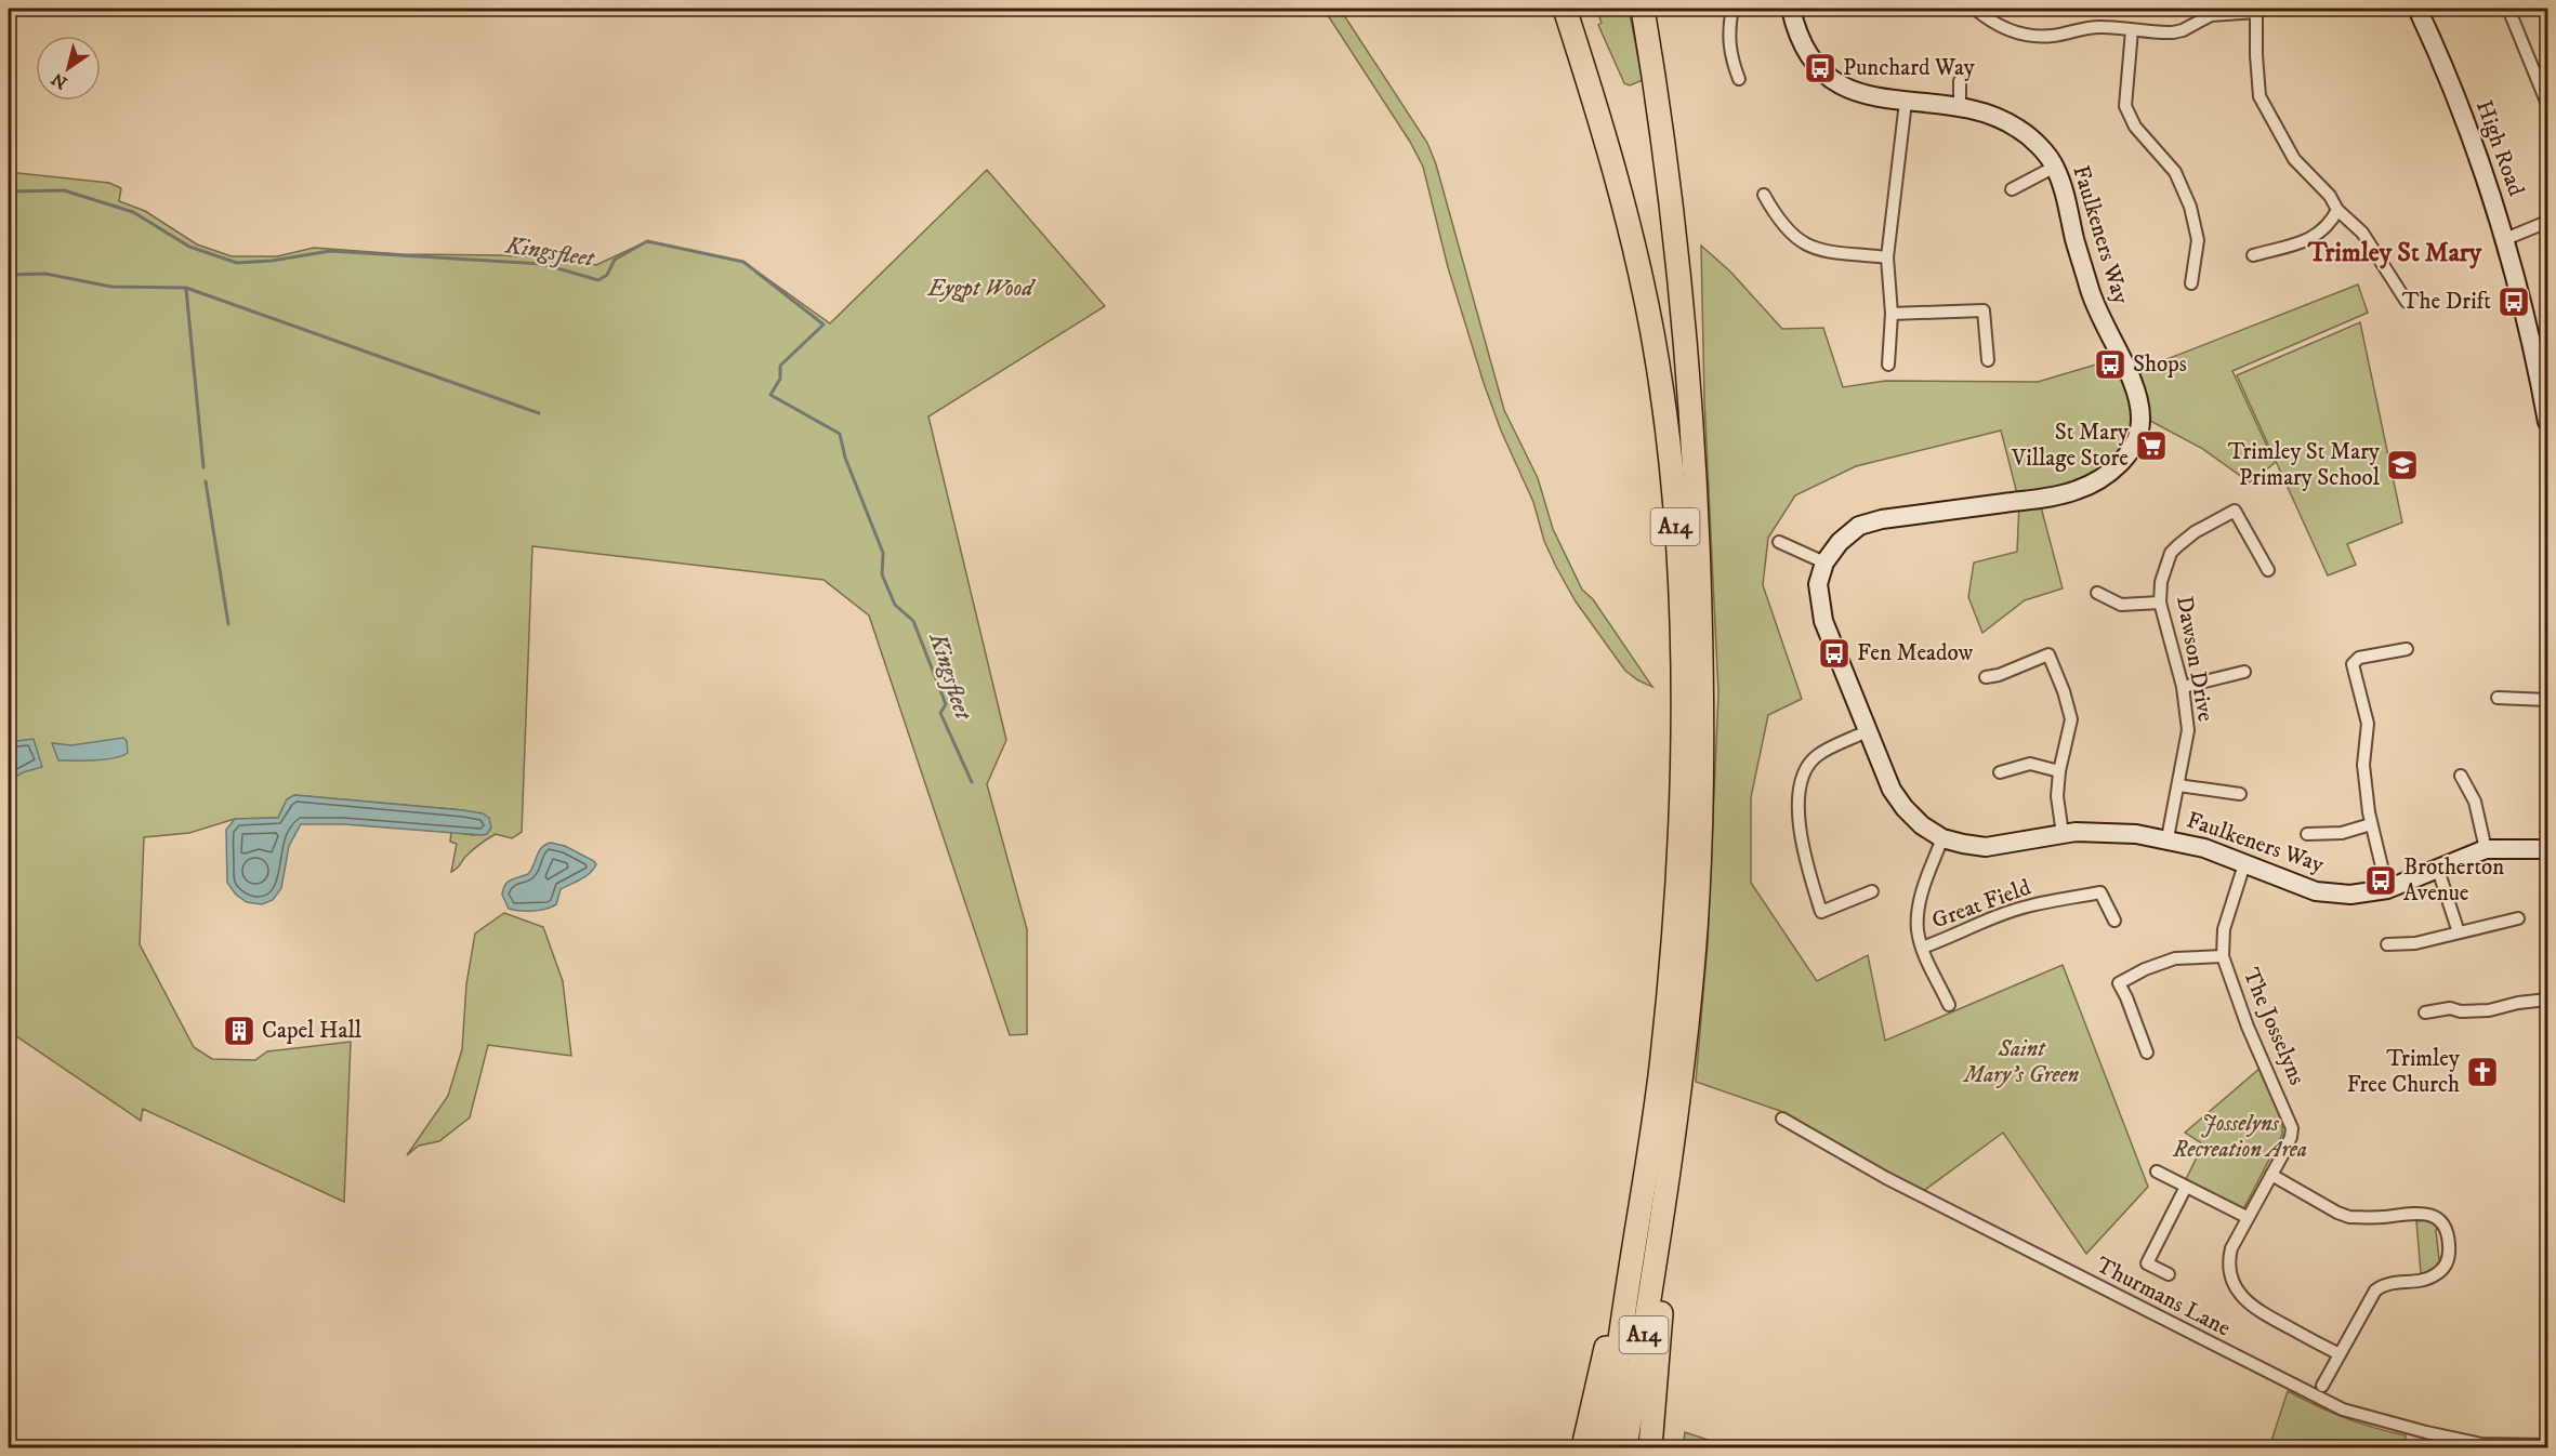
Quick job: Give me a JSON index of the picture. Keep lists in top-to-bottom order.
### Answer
{
  "streets": {
    "highway": ["A14"],
    "street": [
      "High Road",
      "Faulkeners Way",
      "Dawson Drive",
      "Great Field",
      "The Josselyns",
      "Thurmans Lane"
    ]
  },
  "crossings": [
    ["Faulkeners Way", "Dawson Drive"],
    ["Faulkeners Way", "The Josselyns"]
  ],
  "districts": ["Trimley St Mary"],
  "water": ["Kingsfleet"],
  "parks": ["Eygpt Wood", "Saint Mary's Green", "Josselyns Recreation Area"],
  "places": {
    "bus stop": [
      "Punchard Way",
      "The Drift",
      "Shops",
      "Fen Meadow",
      "Brotherton Avenue"
    ],
    "supermarket": ["St Mary Village Store"],
    "school or university": ["Trimley St Mary Primary School"],
    "building": ["Capel Hall"],
    "church": ["Trimley Free Church"]
  },
  "north": "bottom left"
}
